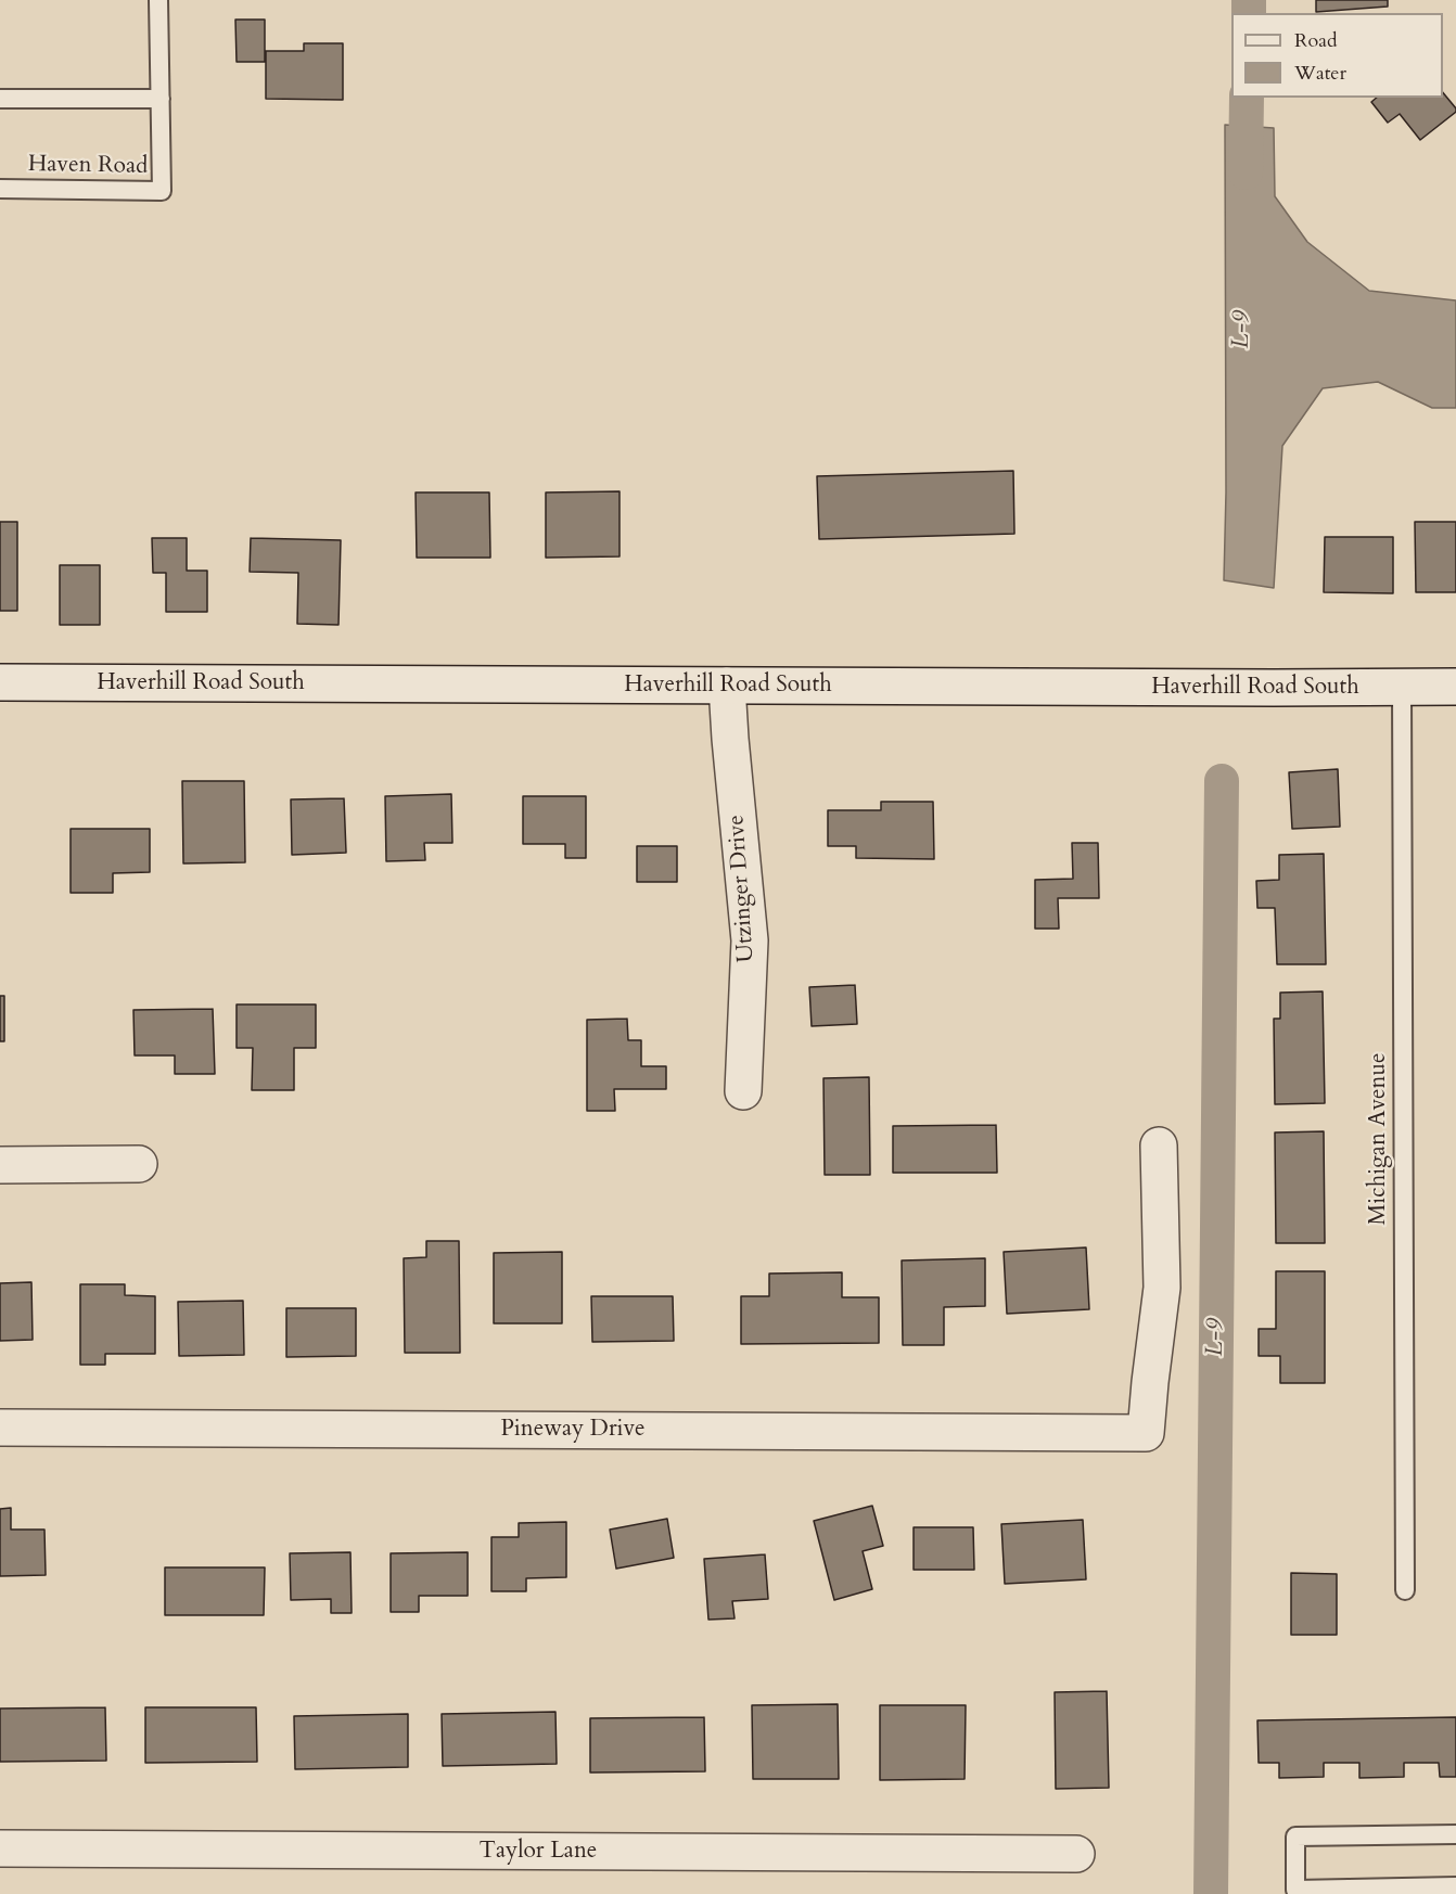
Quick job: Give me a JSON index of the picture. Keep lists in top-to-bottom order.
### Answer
{
  "streets": {
    "street": [
      "Haverhill Road South",
      "Utzinger Drive",
      "Pineway Drive",
      "Taylor Lane"
    ],
    "lane": ["Haven Road", "Michigan Avenue"]
  },
  "crossings": [
    ["Haverhill Road South", "Utzinger Drive"],
    ["Haverhill Road South", "Michigan Avenue"]
  ],
  "water": ["L-9"],
  "legend": ["Road", "Water"]
}
